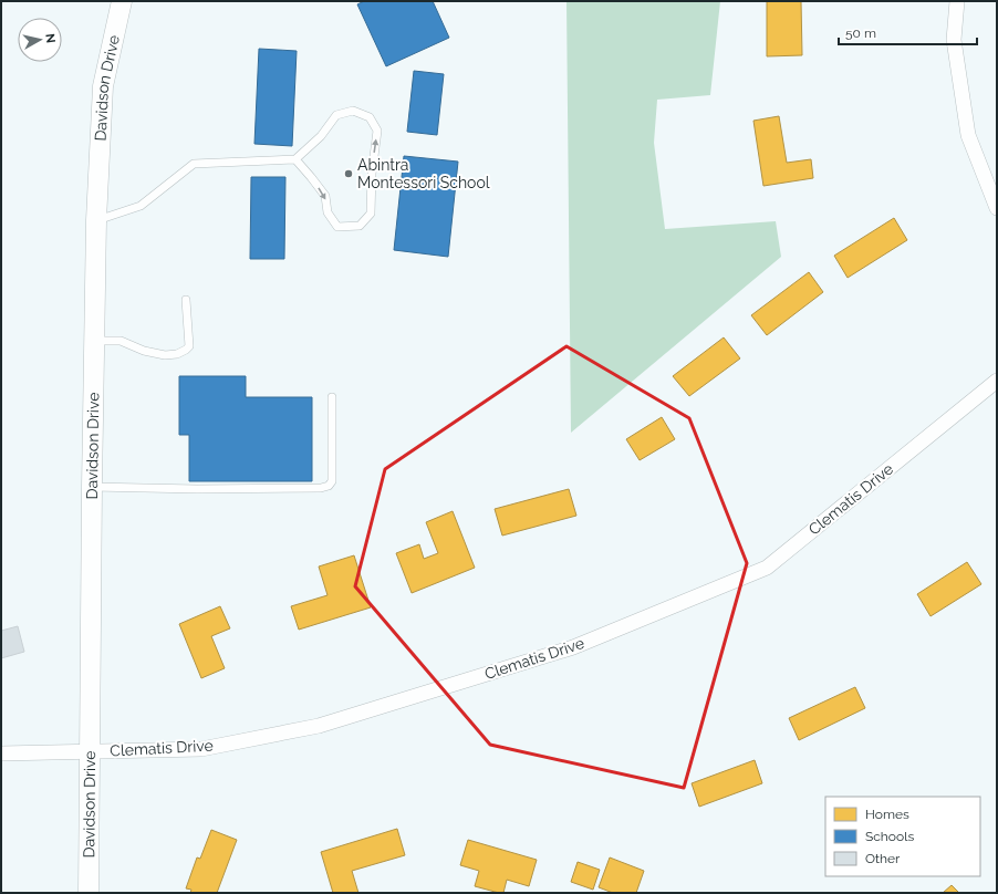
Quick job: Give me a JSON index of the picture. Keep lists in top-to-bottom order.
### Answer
{
  "streets": {
    "street": ["Davidson Drive", "Clematis Drive"]
  },
  "crossings": [
    ["Davidson Drive", "Clematis Drive"]
  ],
  "places": ["Abintra Montessori School"],
  "legend": ["Homes", "Schools", "Other"],
  "scale_bar": "50 m",
  "north": "right"
}
